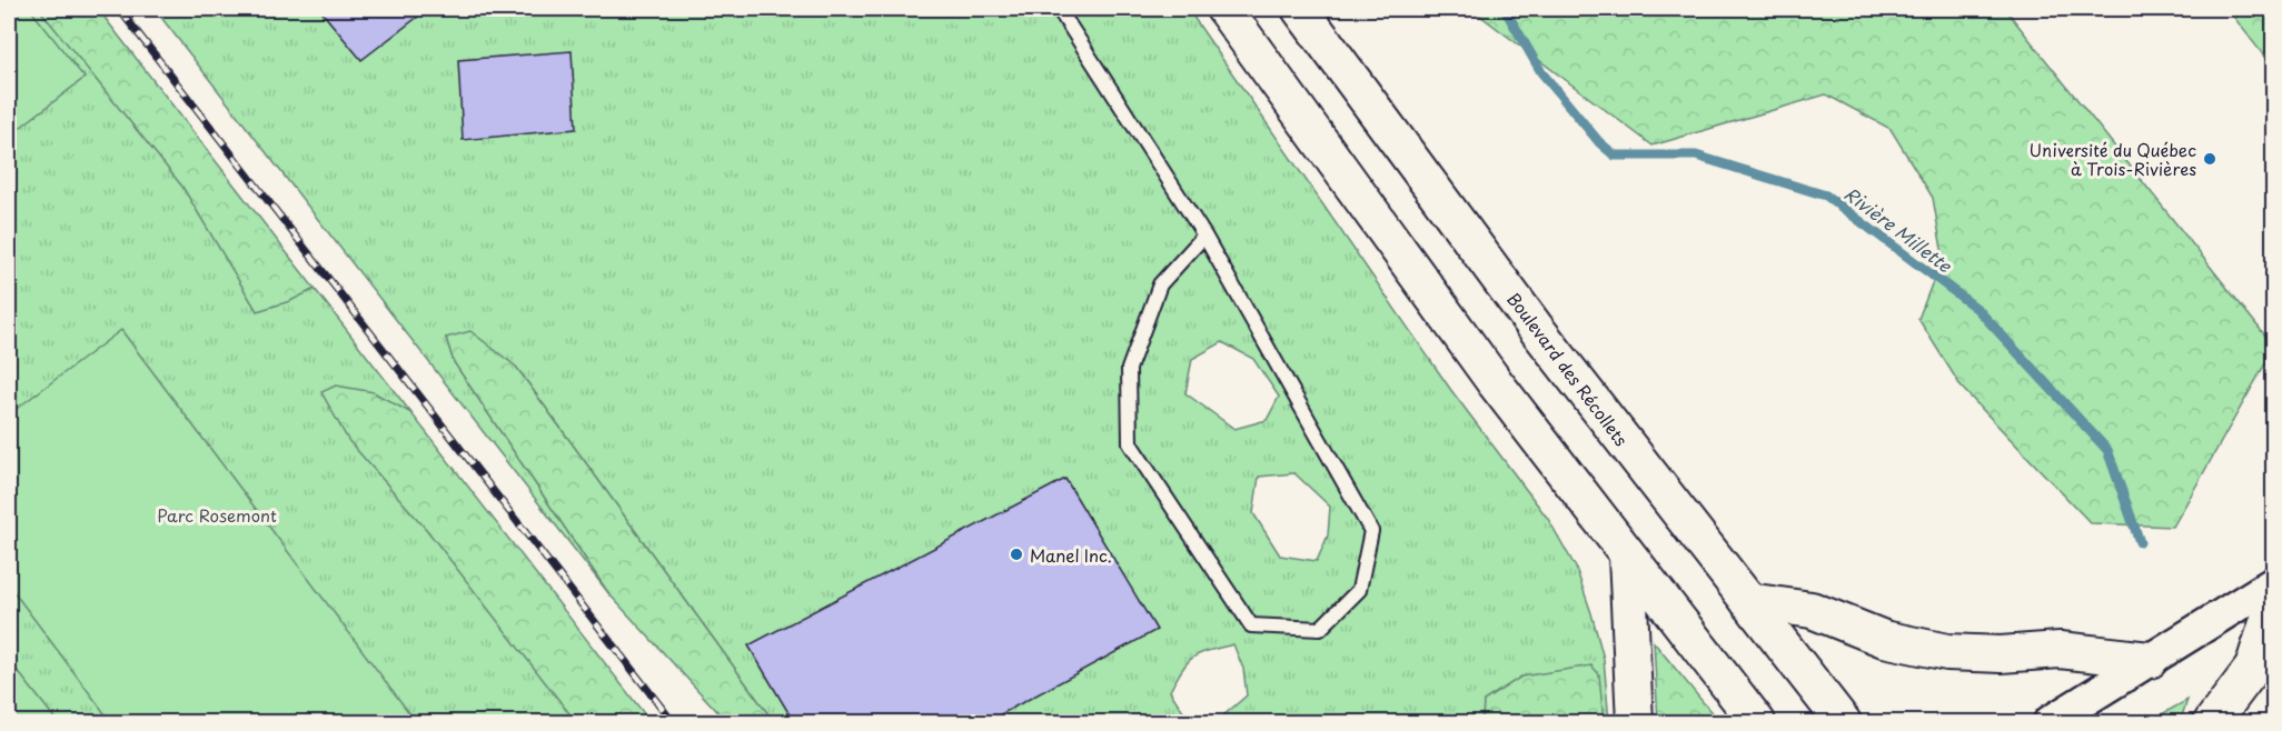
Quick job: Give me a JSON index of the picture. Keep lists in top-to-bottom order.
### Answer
{
  "streets": {
    "main road": ["Boulevard des Récollets"]
  },
  "water": ["Rivière Millette"],
  "parks": ["Parc Rosemont"],
  "places": ["Université du Québec à Trois-Rivières", "Manel Inc."]
}
